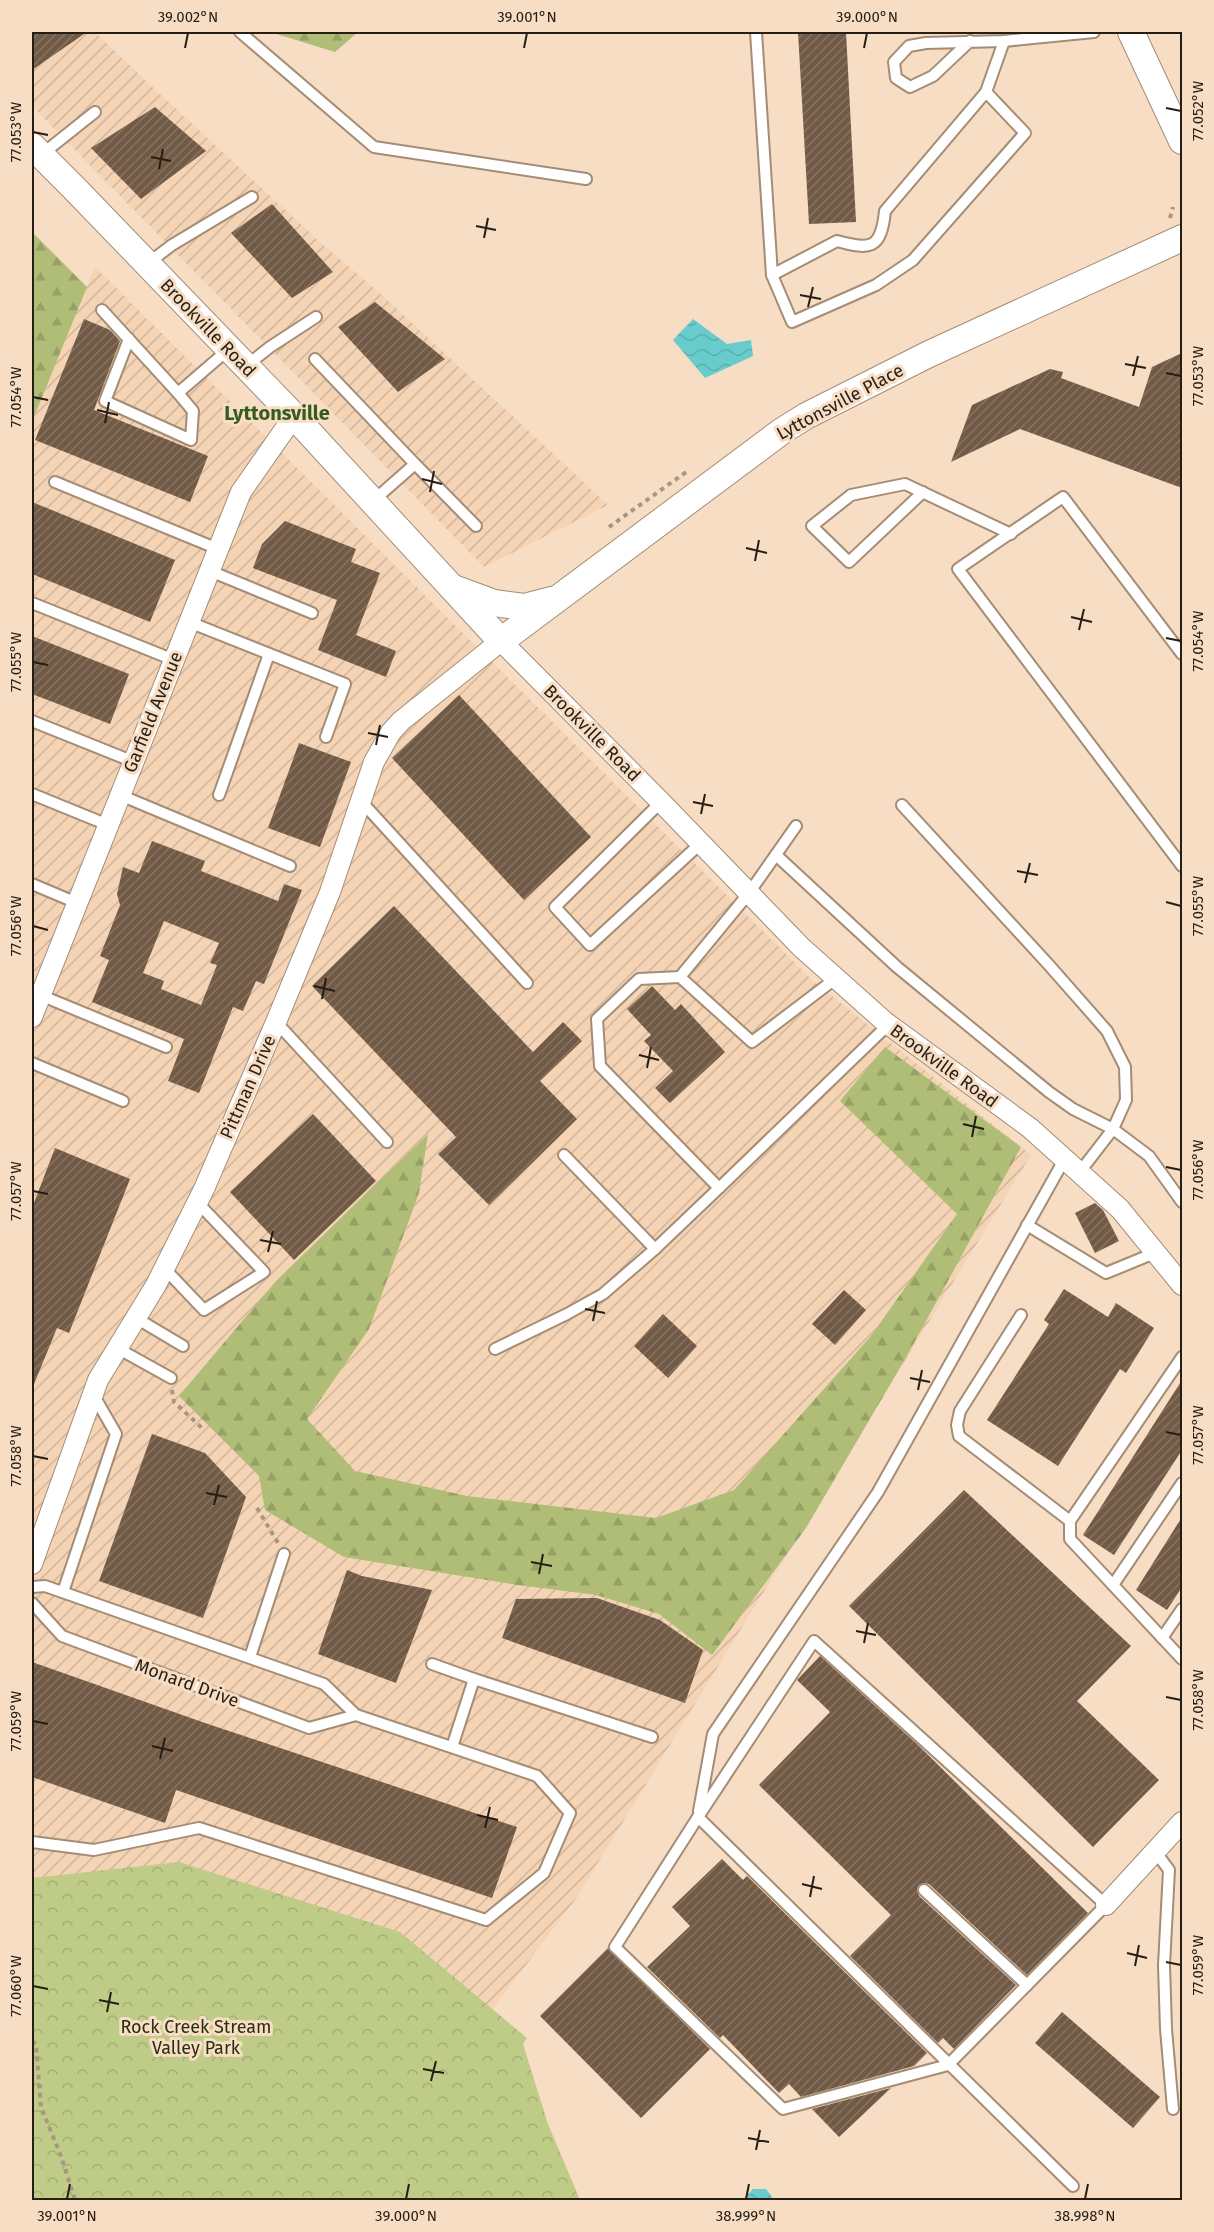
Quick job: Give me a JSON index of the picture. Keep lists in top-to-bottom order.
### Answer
{
  "streets": {
    "street": [
      "Brookville Road",
      "Lyttonsville Place",
      "Garfield Avenue",
      "Pittman Drive"
    ],
    "lane": ["Monard Drive"]
  },
  "crossings": [
    ["Brookville Road", "Lyttonsville Place"],
    ["Brookville Road", "Garfield Avenue"],
    ["Brookville Road", "Pittman Drive"],
    ["Lyttonsville Place", "Pittman Drive"]
  ],
  "districts": ["Lyttonsville"],
  "parks": ["Rock Creek Stream Valley Park"],
  "coordinates": [
    "39.002°N",
    "39.001°N",
    "39.000°N",
    "77.052°W",
    "77.053°W",
    "77.054°W",
    "77.055°W",
    "77.056°W",
    "77.057°W",
    "77.058°W",
    "77.059°W",
    "77.060°W",
    "38.999°N",
    "38.998°N"
  ]
}
